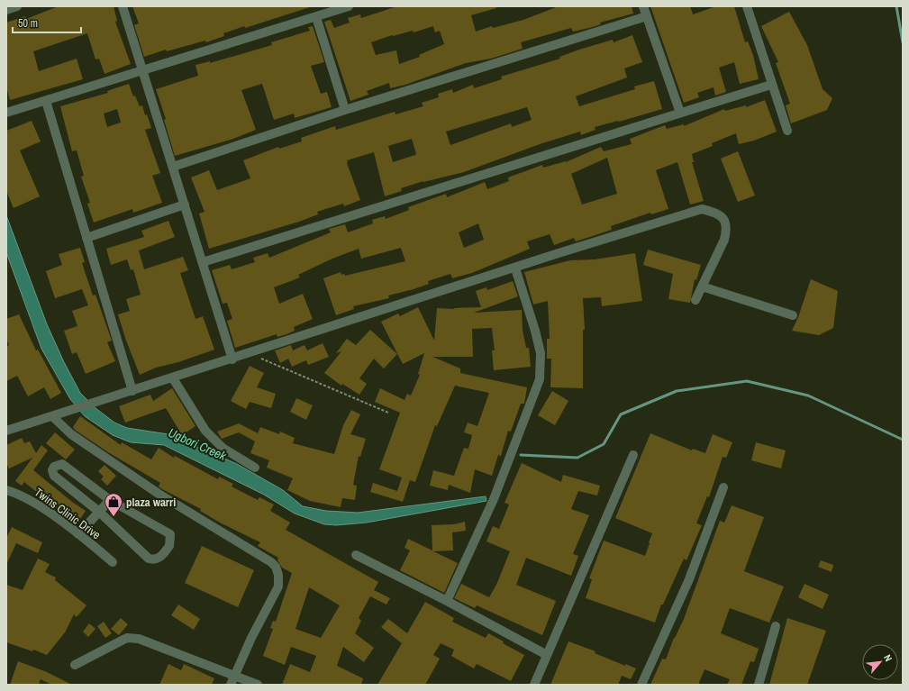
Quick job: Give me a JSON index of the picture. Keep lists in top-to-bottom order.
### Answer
{
  "streets": {
    "street": ["Twins Clinic Drive"]
  },
  "water": ["Ugbori Creek"],
  "places": {
    "shop": ["plaza warri"]
  },
  "scale_bar": "50 m",
  "north": "top right"
}
